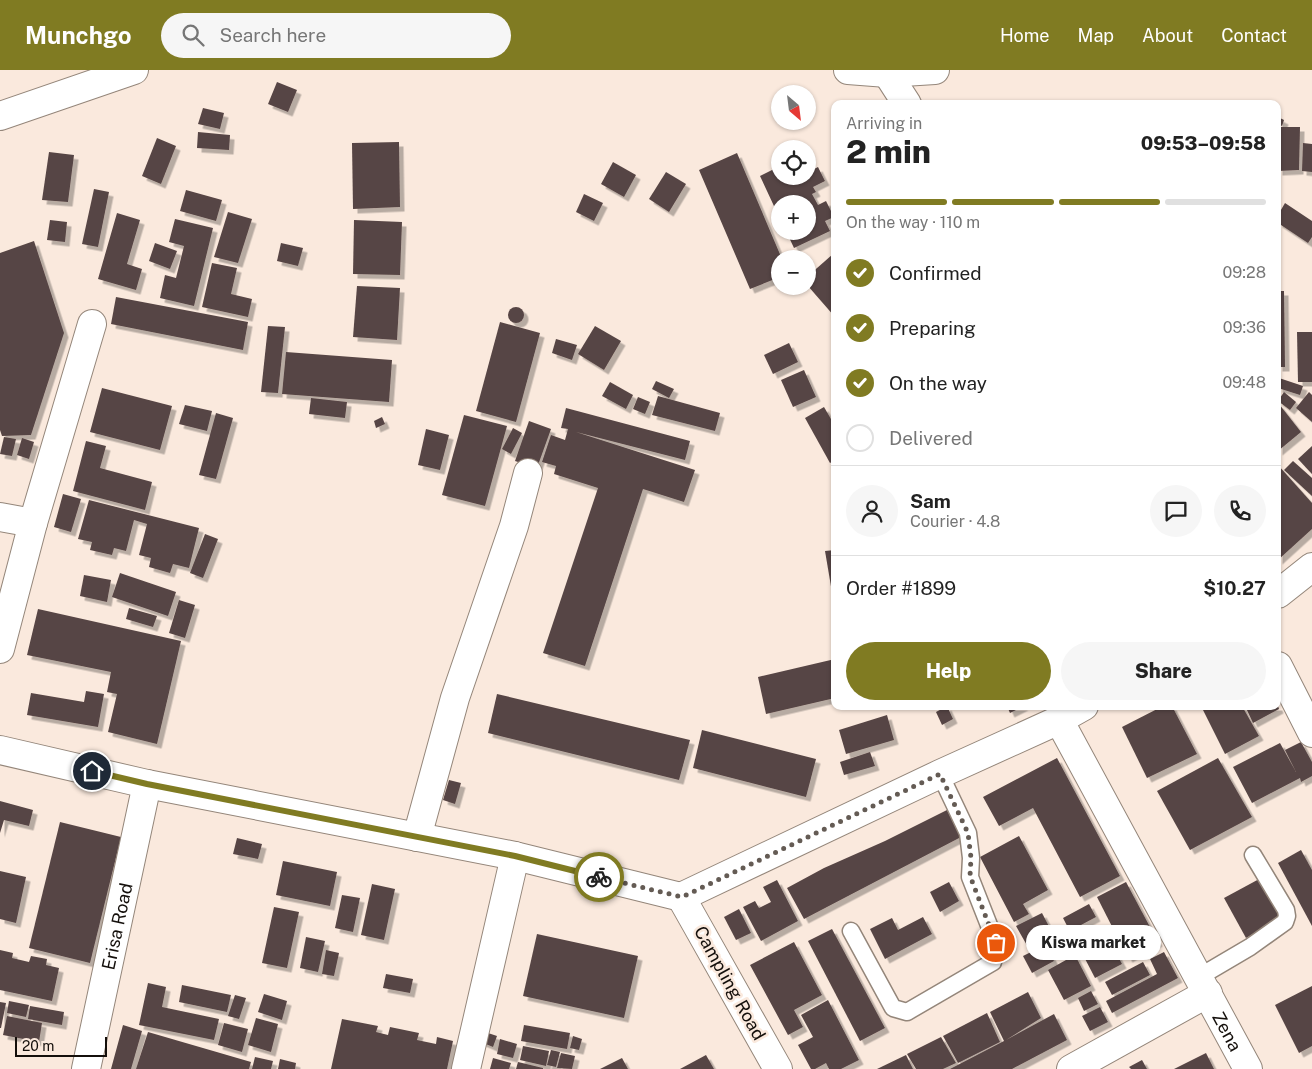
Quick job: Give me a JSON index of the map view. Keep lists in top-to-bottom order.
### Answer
{
  "streets": {
    "street": ["Erisa Road", "Campling Road", "Zena"]
  },
  "places": ["Kiswa market"],
  "scale_bar": "20 m",
  "north": "bottom right",
  "page": {
    "header": "Munchgo",
    "search": "Search here",
    "nav": [
      "Home",
      "Map",
      "About",
      "Contact"
    ],
    "map_buttons": ["+", "−"],
    "heading": ["2 min", "Arriving in", "09:53–09:58"],
    "panel": [
      "Sam",
      "Courier · 4.8",
      "Order #1899",
      "$10.27"
    ],
    "bar": "On the way · 110 m",
    "list": [
      ["Confirmed", "09:28"],
      ["Preparing", "09:36"],
      ["On the way", "09:48"],
      "Delivered"
    ],
    "buttons": ["Help", "Share"],
    "bubble": "Kiswa market",
    "scale": "20 m"
  }
}
